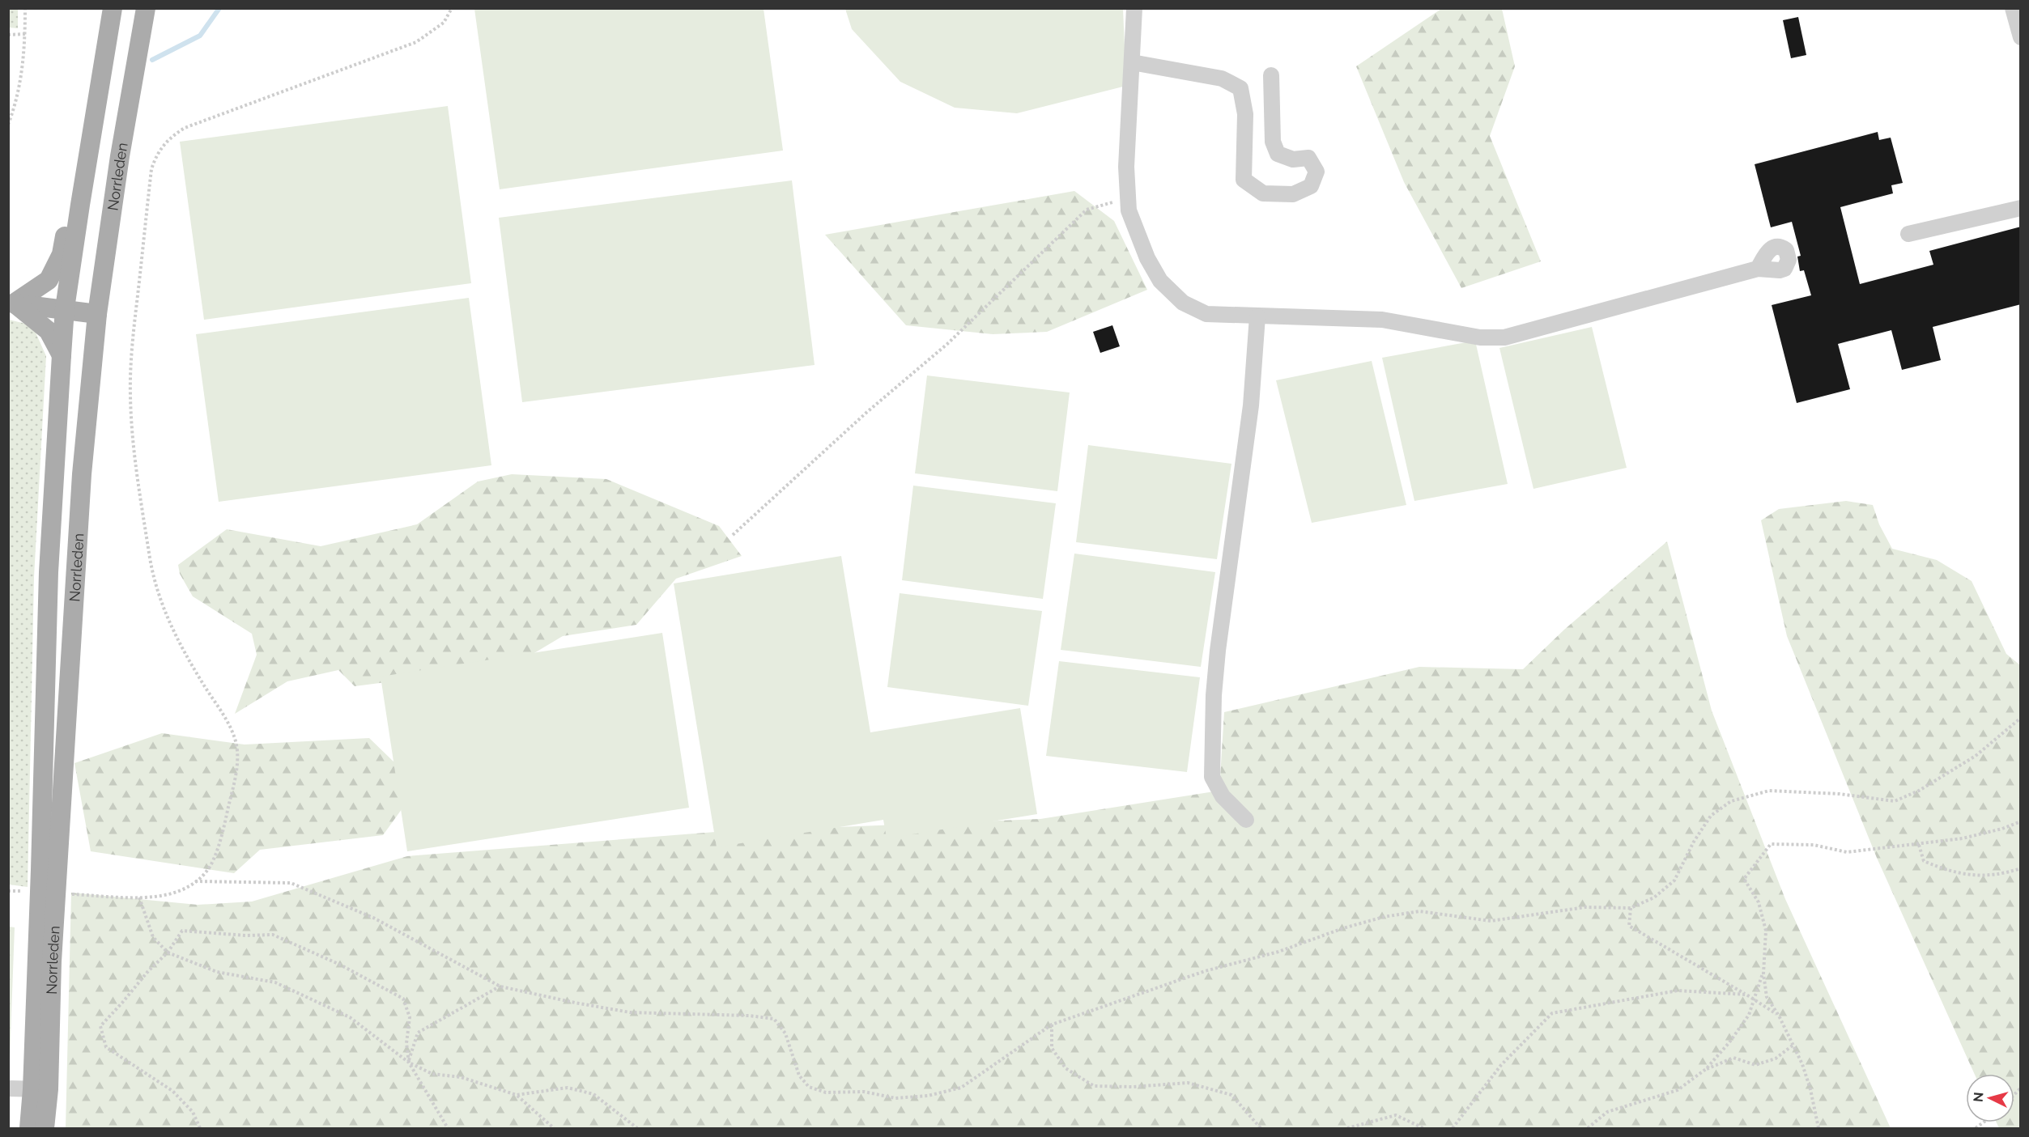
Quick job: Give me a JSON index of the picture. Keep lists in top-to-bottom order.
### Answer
{
  "streets": {
    "main road": ["Norrleden"]
  },
  "north": "left"
}
